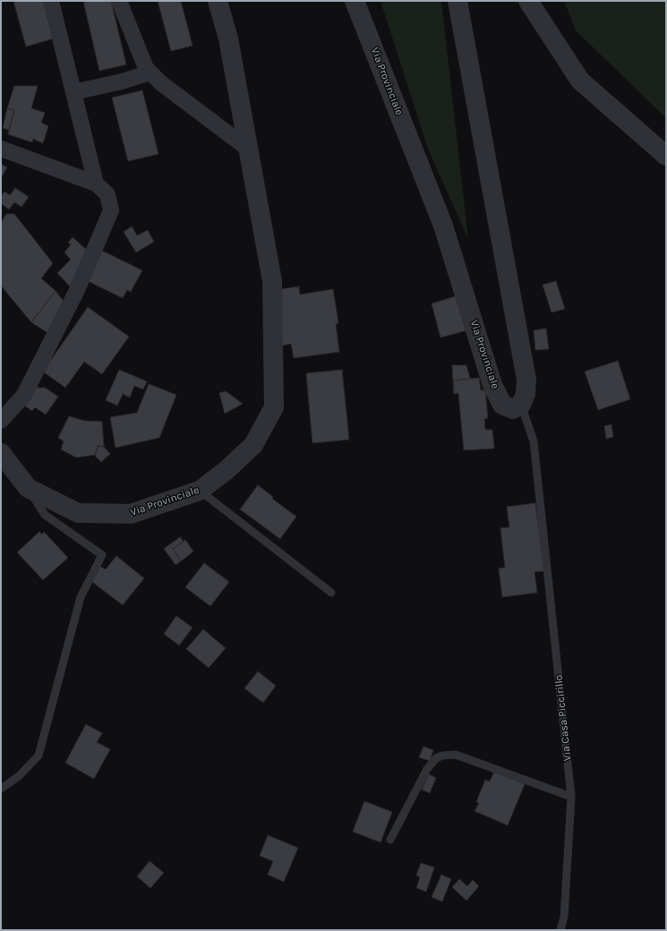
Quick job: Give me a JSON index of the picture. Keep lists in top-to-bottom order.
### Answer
{
  "streets": {
    "street": ["Via Provinciale"],
    "lane": ["Via Casa Piccirillo"]
  },
  "crossings": [
    ["Via Provinciale", "Via Casa Piccirillo"]
  ]
}
